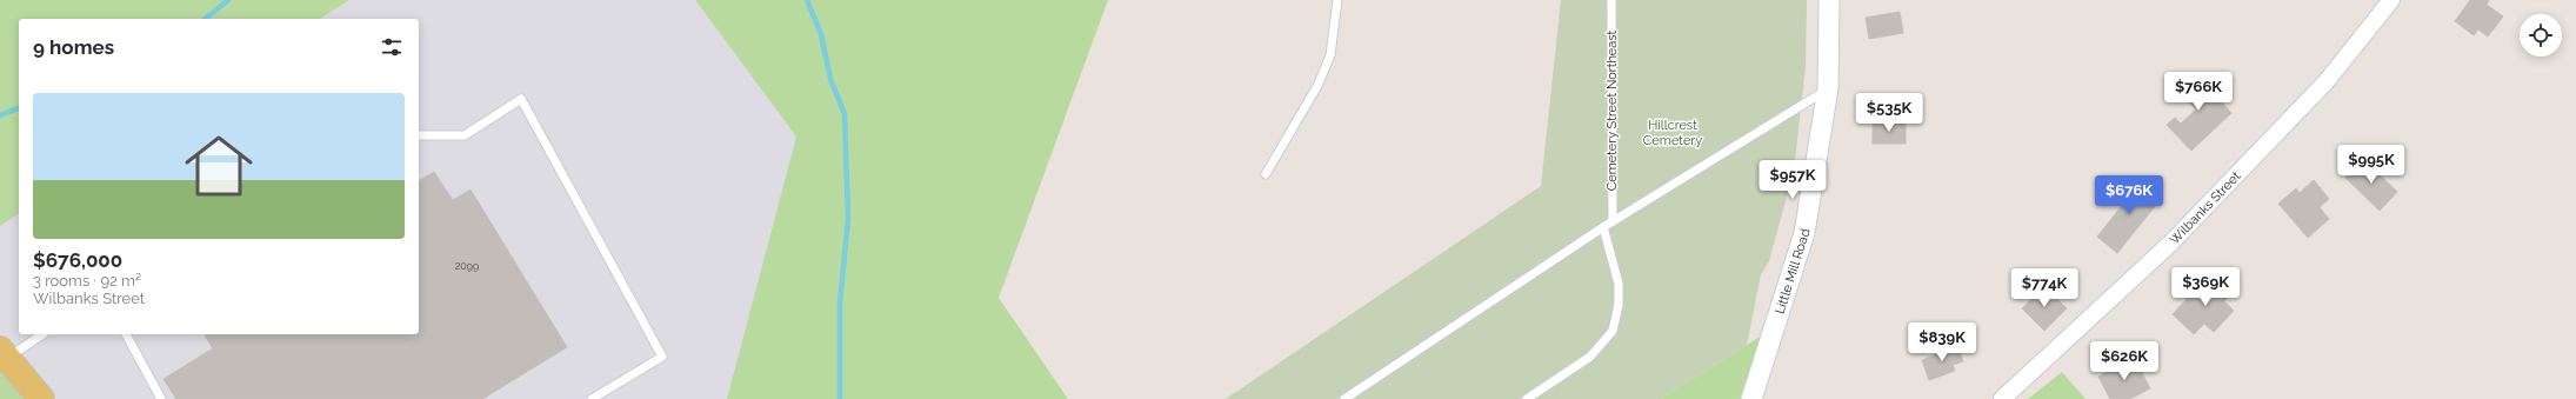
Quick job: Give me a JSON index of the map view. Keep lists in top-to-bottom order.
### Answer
{
  "streets": {
    "street": ["Wilbanks Street", "Little Mill Road"],
    "lane": ["Cemetery Street Northeast"]
  },
  "parks": ["Hillcrest Cemetery"],
  "house_numbers": ["2099"],
  "page": {
    "heading": "9 homes",
    "price": [
      "$766K",
      "$535K",
      "$995K",
      "$957K",
      "$676K",
      "$369K",
      "$774K",
      "$839K",
      "$626K"
    ],
    "list": [
      {
        "name": "$676,000",
        "note": "3 rooms · 92 m² · Wilbanks Street"
      }
    ]
  }
}
